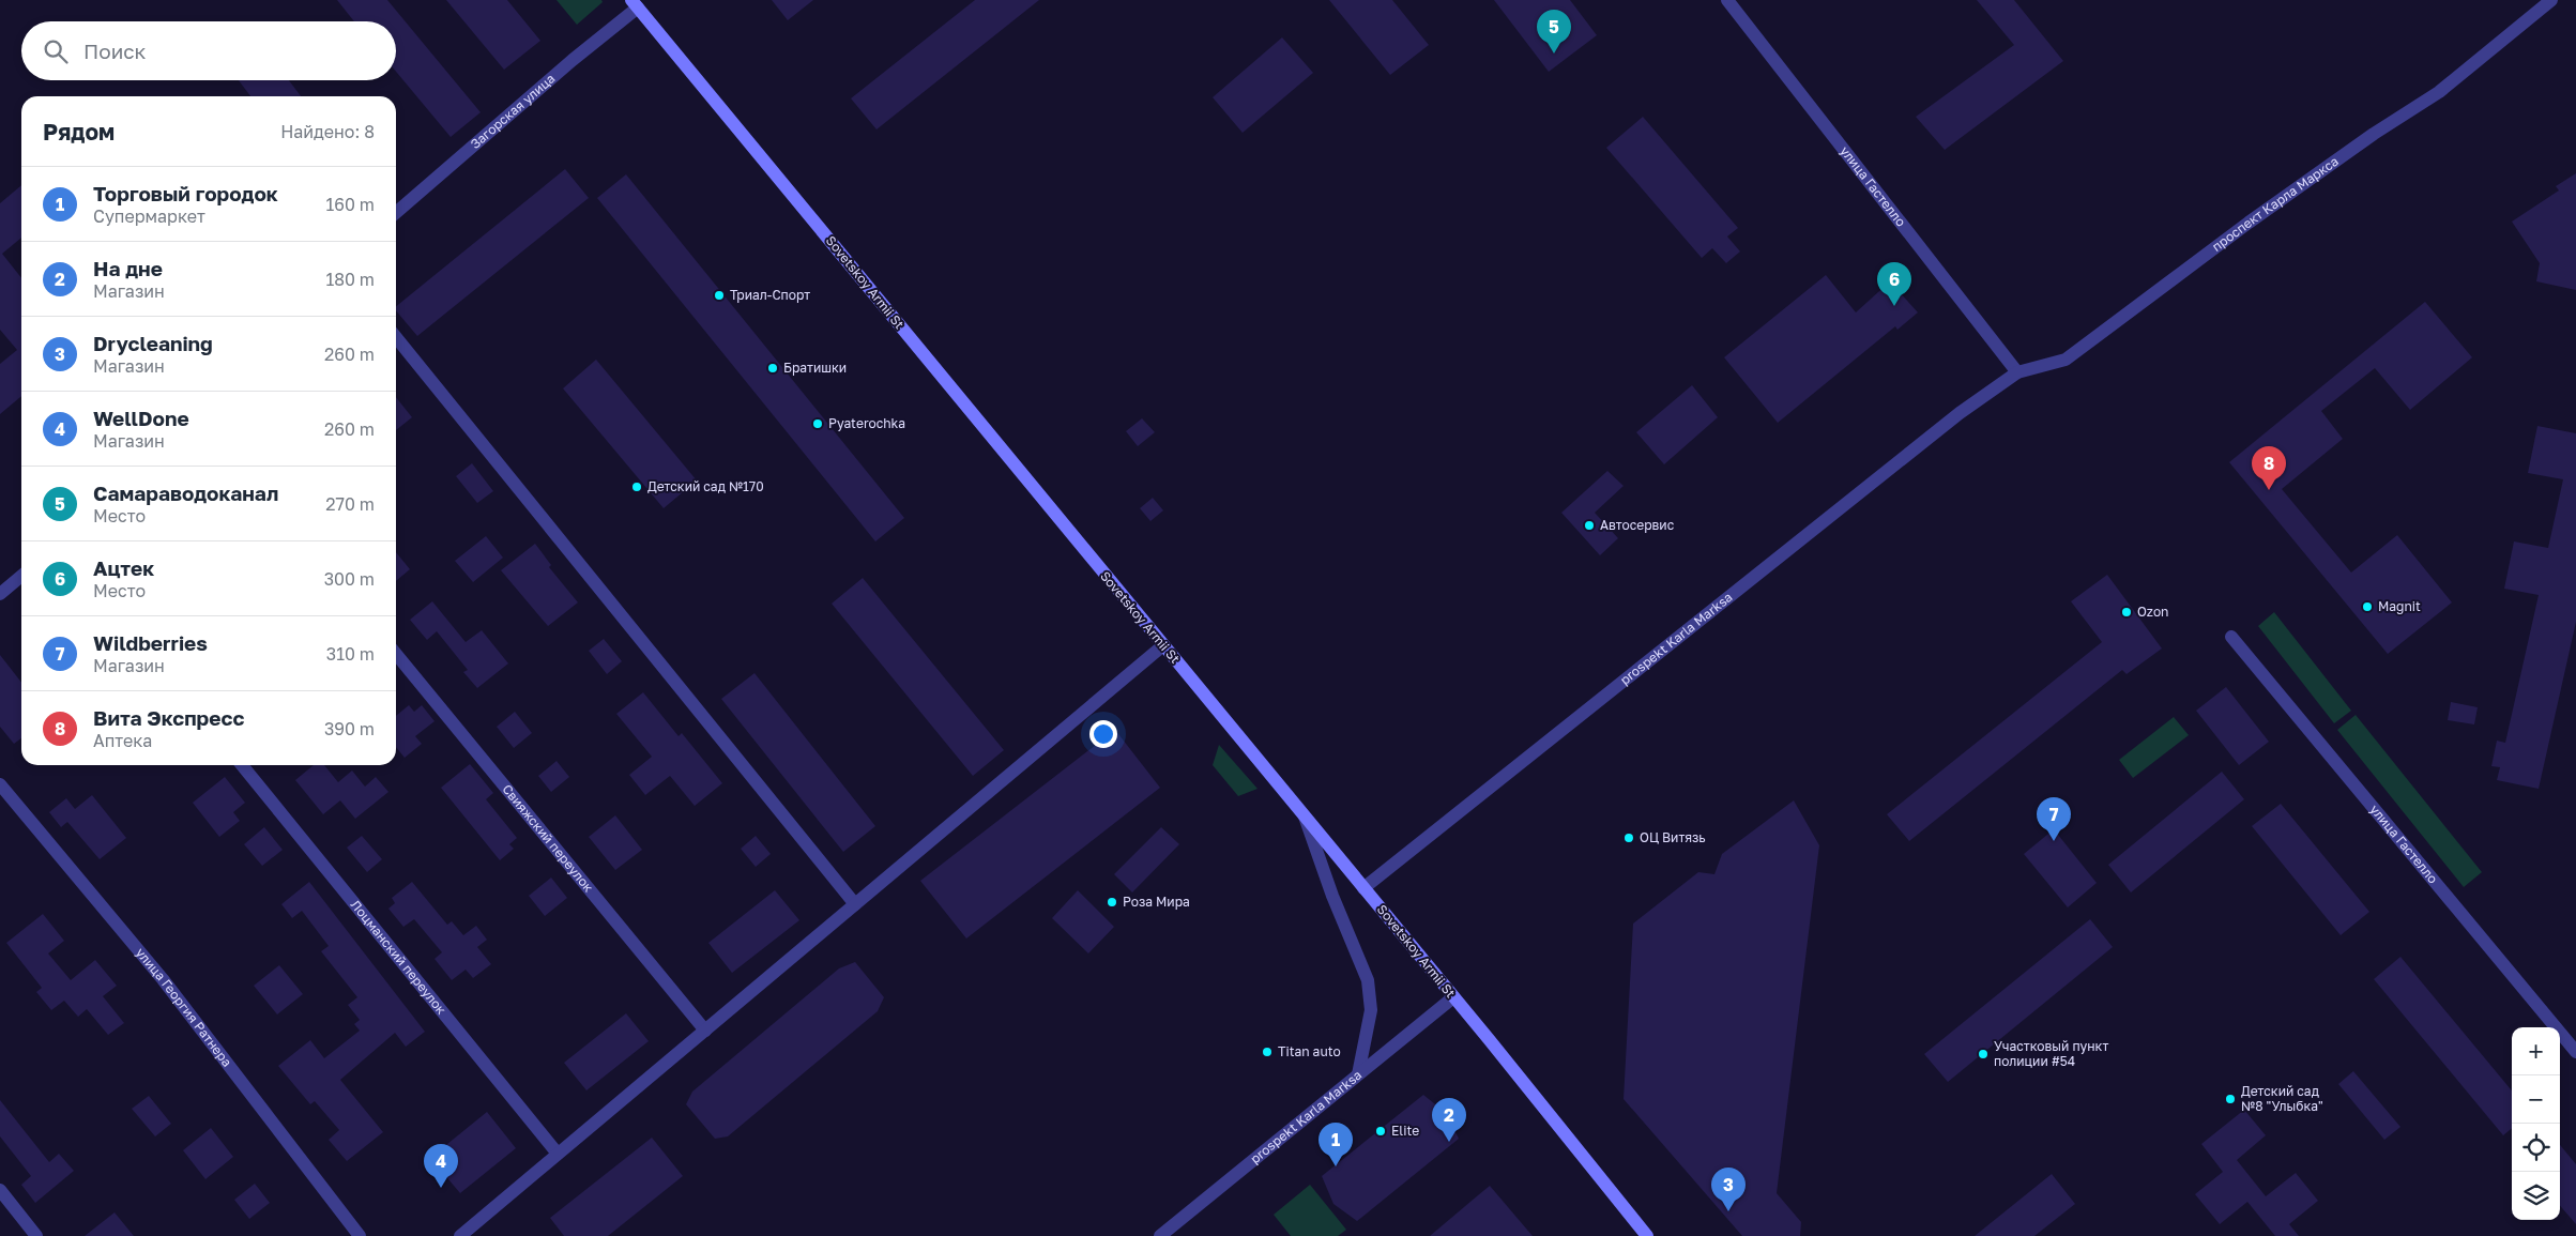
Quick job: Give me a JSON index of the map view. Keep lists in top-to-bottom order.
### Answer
{
  "streets": {
    "main road": ["Sovetskoy Armii St"],
    "street": [
      "Загорская улица",
      "улица Гастелло",
      "проспект Карла Маркса",
      "prospekt Karla Marksa",
      "Свияжский переулок",
      "Лоцманский переулок",
      "улица Георгия Ратнера"
    ]
  },
  "crossings": [
    ["Загорская улица", "Sovetskoy Armii St"],
    ["улица Гастелло", "проспект Карла Маркса"],
    ["улица Гастелло", "prospekt Karla Marksa"],
    ["проспект Карла Маркса", "prospekt Karla Marksa"],
    ["Sovetskoy Armii St", "prospekt Karla Marksa"]
  ],
  "places": [
    "Триал-Спорт",
    "Братишки",
    "Pyaterochka",
    "Детский сад №170",
    "Автосервис",
    "Magnit",
    "Ozon",
    "ОЦ Витязь",
    "Роза Мира",
    "Titan auto",
    "Участковый пункт полиции #54",
    "Детский сад №8 \"Улыбка\"",
    "Elite"
  ],
  "page": {
    "pins": [
      "5",
      "6",
      "8",
      "7",
      "2",
      "1",
      "4",
      "3"
    ],
    "search": "Поиск",
    "heading": ["Рядом", "Найдено: 8"],
    "list": [
      {
        "mark": "1",
        "name": "Торговый городок",
        "note": "Супермаркет",
        "value": "160 m"
      },
      {
        "mark": "2",
        "name": "На дне",
        "note": "Магазин",
        "value": "180 m"
      },
      {
        "mark": "3",
        "name": "Drycleaning",
        "note": "Магазин",
        "value": "260 m"
      },
      {
        "mark": "4",
        "name": "WellDone",
        "note": "Магазин",
        "value": "260 m"
      },
      {
        "mark": "5",
        "name": "Самараводоканал",
        "note": "Место",
        "value": "270 m"
      },
      {
        "mark": "6",
        "name": "Ацтек",
        "note": "Место",
        "value": "300 m"
      },
      {
        "mark": "7",
        "name": "Wildberries",
        "note": "Магазин",
        "value": "310 m"
      },
      {
        "mark": "8",
        "name": "Вита Экспресс",
        "note": "Аптека",
        "value": "390 m"
      }
    ],
    "map_buttons": ["+", "−"]
  }
}
